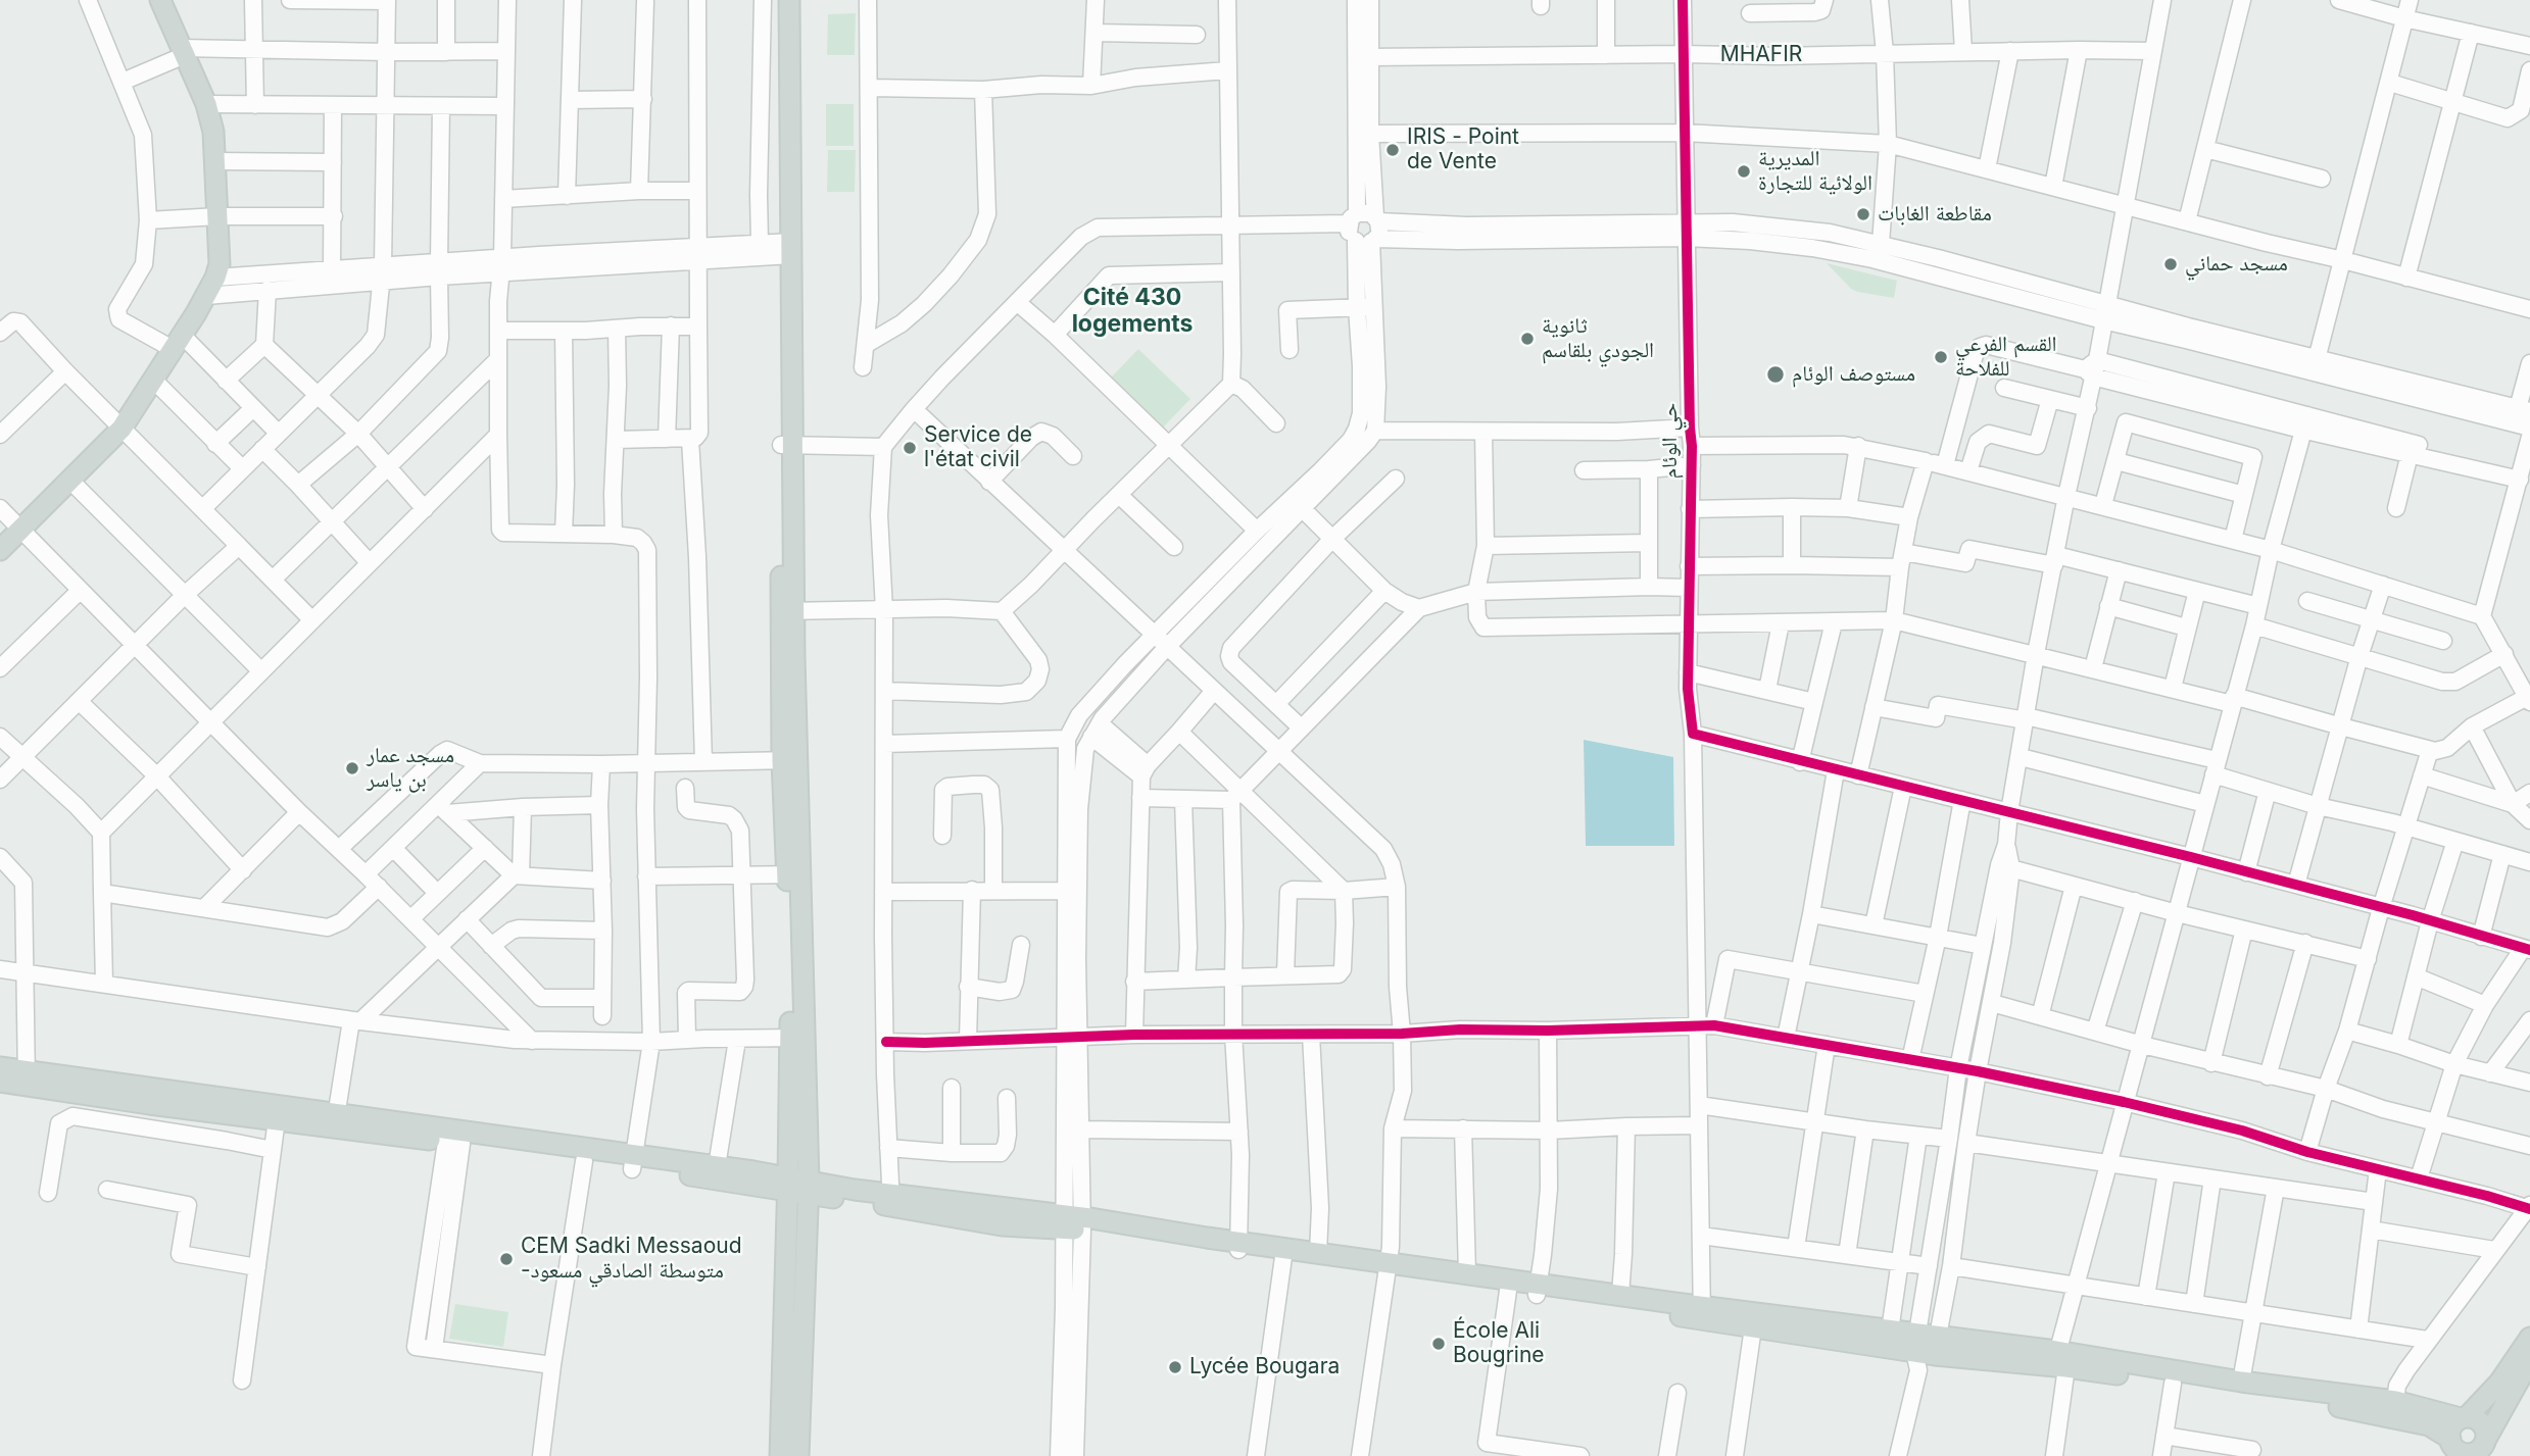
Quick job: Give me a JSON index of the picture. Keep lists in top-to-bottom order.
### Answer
{
  "streets": {
    "street": ["MHAFIR", "حي الوئام"]
  },
  "crossings": [
    ["MHAFIR", "حي الوئام"]
  ],
  "districts": ["Cité 430 logements"],
  "places": [
    "IRIS - Point de Vente",
    "المديرية الولائية للتجارة",
    "مقاطعة الغابات",
    "مسجد حماني",
    "ثانوية الجودي بلقاسم",
    "القسم الفرعي للفلاحة",
    "مستوصف الوئام",
    "Service de l'état civil",
    "مسجد عمار بن ياسر",
    "CEM Sadki Messaoud -متوسطة الصادقي مسعود",
    "École Ali Bougrine",
    "Lycée Bougara"
  ]
}
